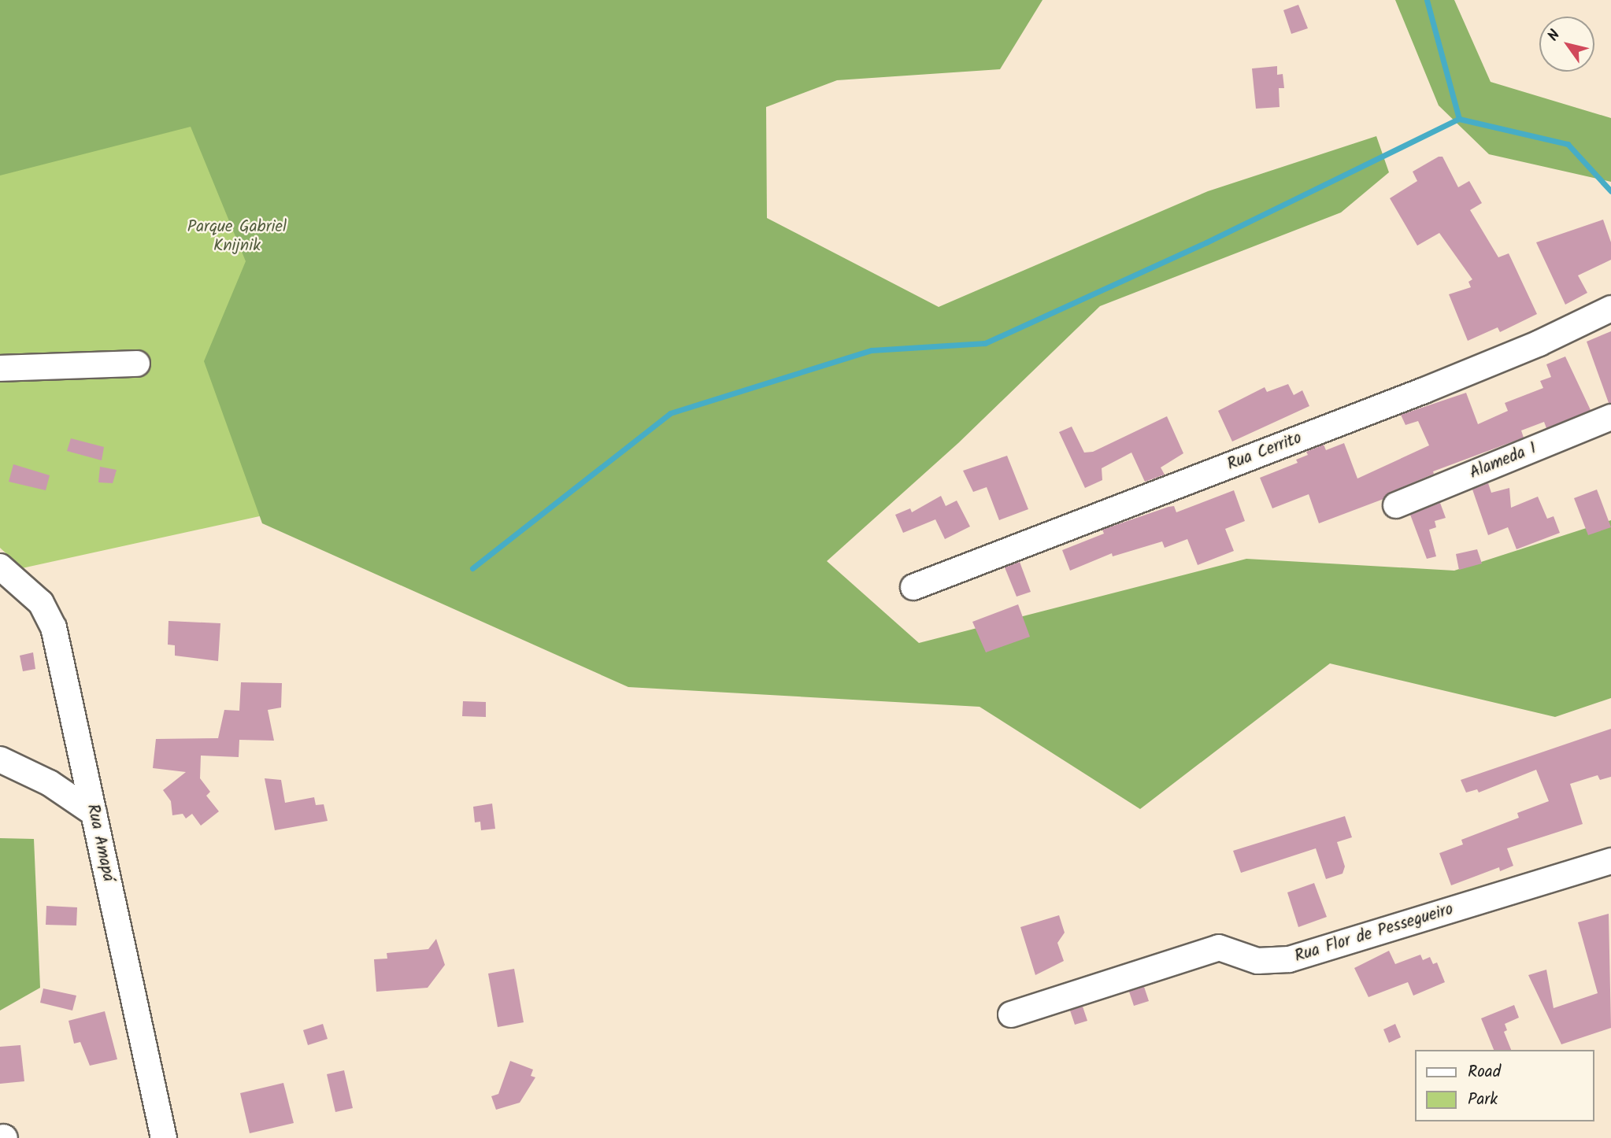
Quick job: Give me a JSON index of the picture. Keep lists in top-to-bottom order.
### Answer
{
  "streets": {
    "street": [
      "Rua Cerrito",
      "Alameda 1",
      "Rua Amapá",
      "Rua Flor de Pessegueiro"
    ]
  },
  "parks": ["Parque Gabriel Knijnik"],
  "legend": ["Road", "Park"],
  "north": "top left"
}
